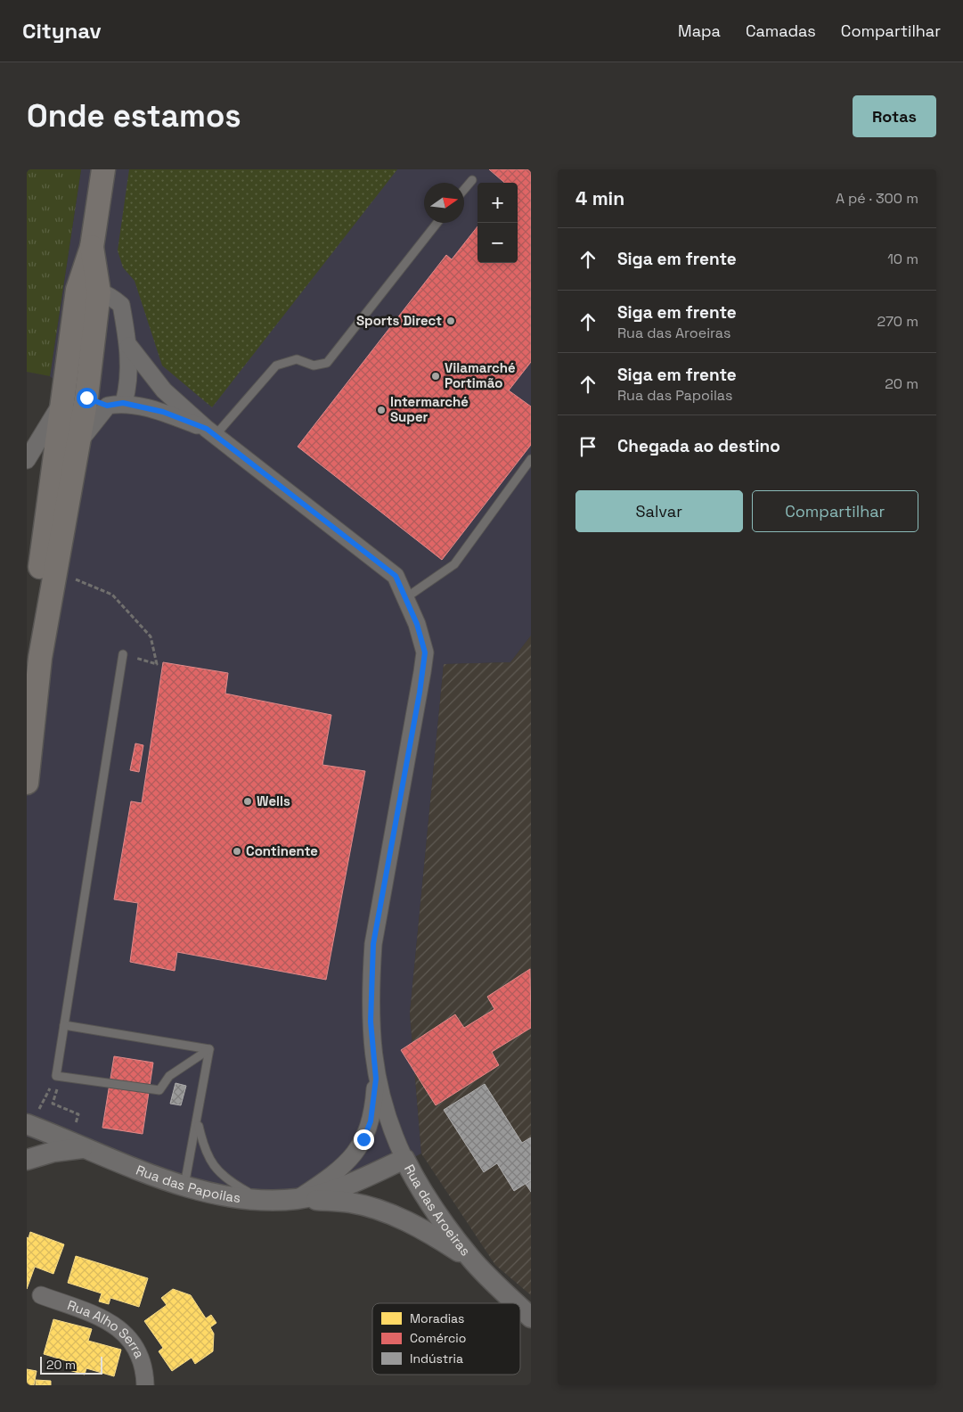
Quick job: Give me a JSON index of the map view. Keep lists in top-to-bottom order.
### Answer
{
  "streets": {
    "street": ["Rua das Papoilas", "Rua das Aroeiras", "Rua Alho Serra"]
  },
  "crossings": [
    ["Rua das Papoilas", "Rua das Aroeiras"]
  ],
  "places": [
    "Sports Direct",
    "Vilamarché Portimão",
    "Intermarché Super",
    "Wells",
    "Continente"
  ],
  "legend": ["Moradias", "Comércio", "Indústria"],
  "scale_bar": "20 m",
  "north": "right",
  "page": {
    "header": "Citynav",
    "nav": ["Mapa", "Camadas", "Compartilhar"],
    "buttons": [
      "Rotas",
      ["Salvar", "Compartilhar"]
    ],
    "title": "Onde estamos",
    "heading": ["4 min", "A pé · 300 m"],
    "map_buttons": ["+", "−"],
    "list": [
      ["Siga em frente", "10 m"],
      ["Siga em frente", "Rua das Aroeiras", "270 m"],
      ["Siga em frente", "Rua das Papoilas", "20 m"],
      "Chegada ao destino"
    ],
    "scale": "20 m"
  }
}
